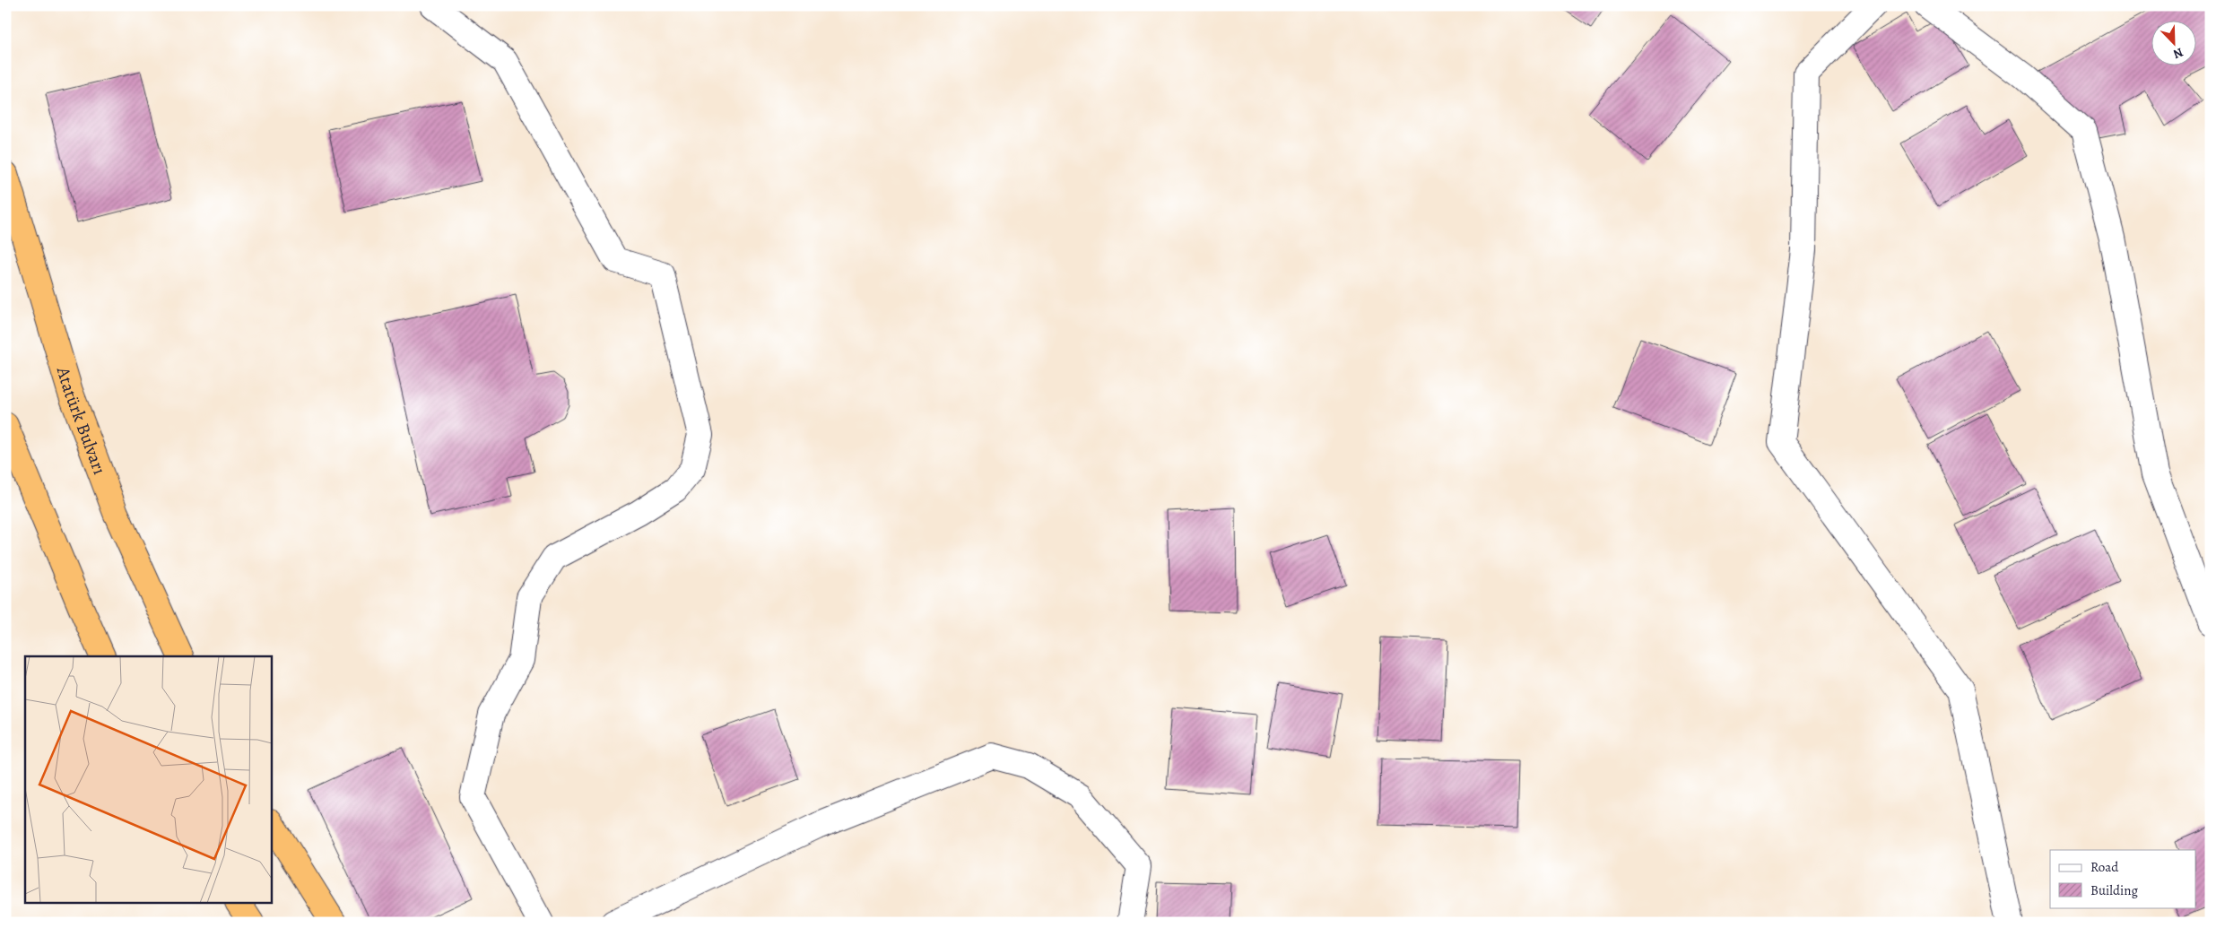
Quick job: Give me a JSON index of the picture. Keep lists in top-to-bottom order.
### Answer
{
  "streets": {
    "highway": ["Atatürk Bulvarı"]
  },
  "legend": ["Road", "Building"],
  "north": "bottom right"
}
